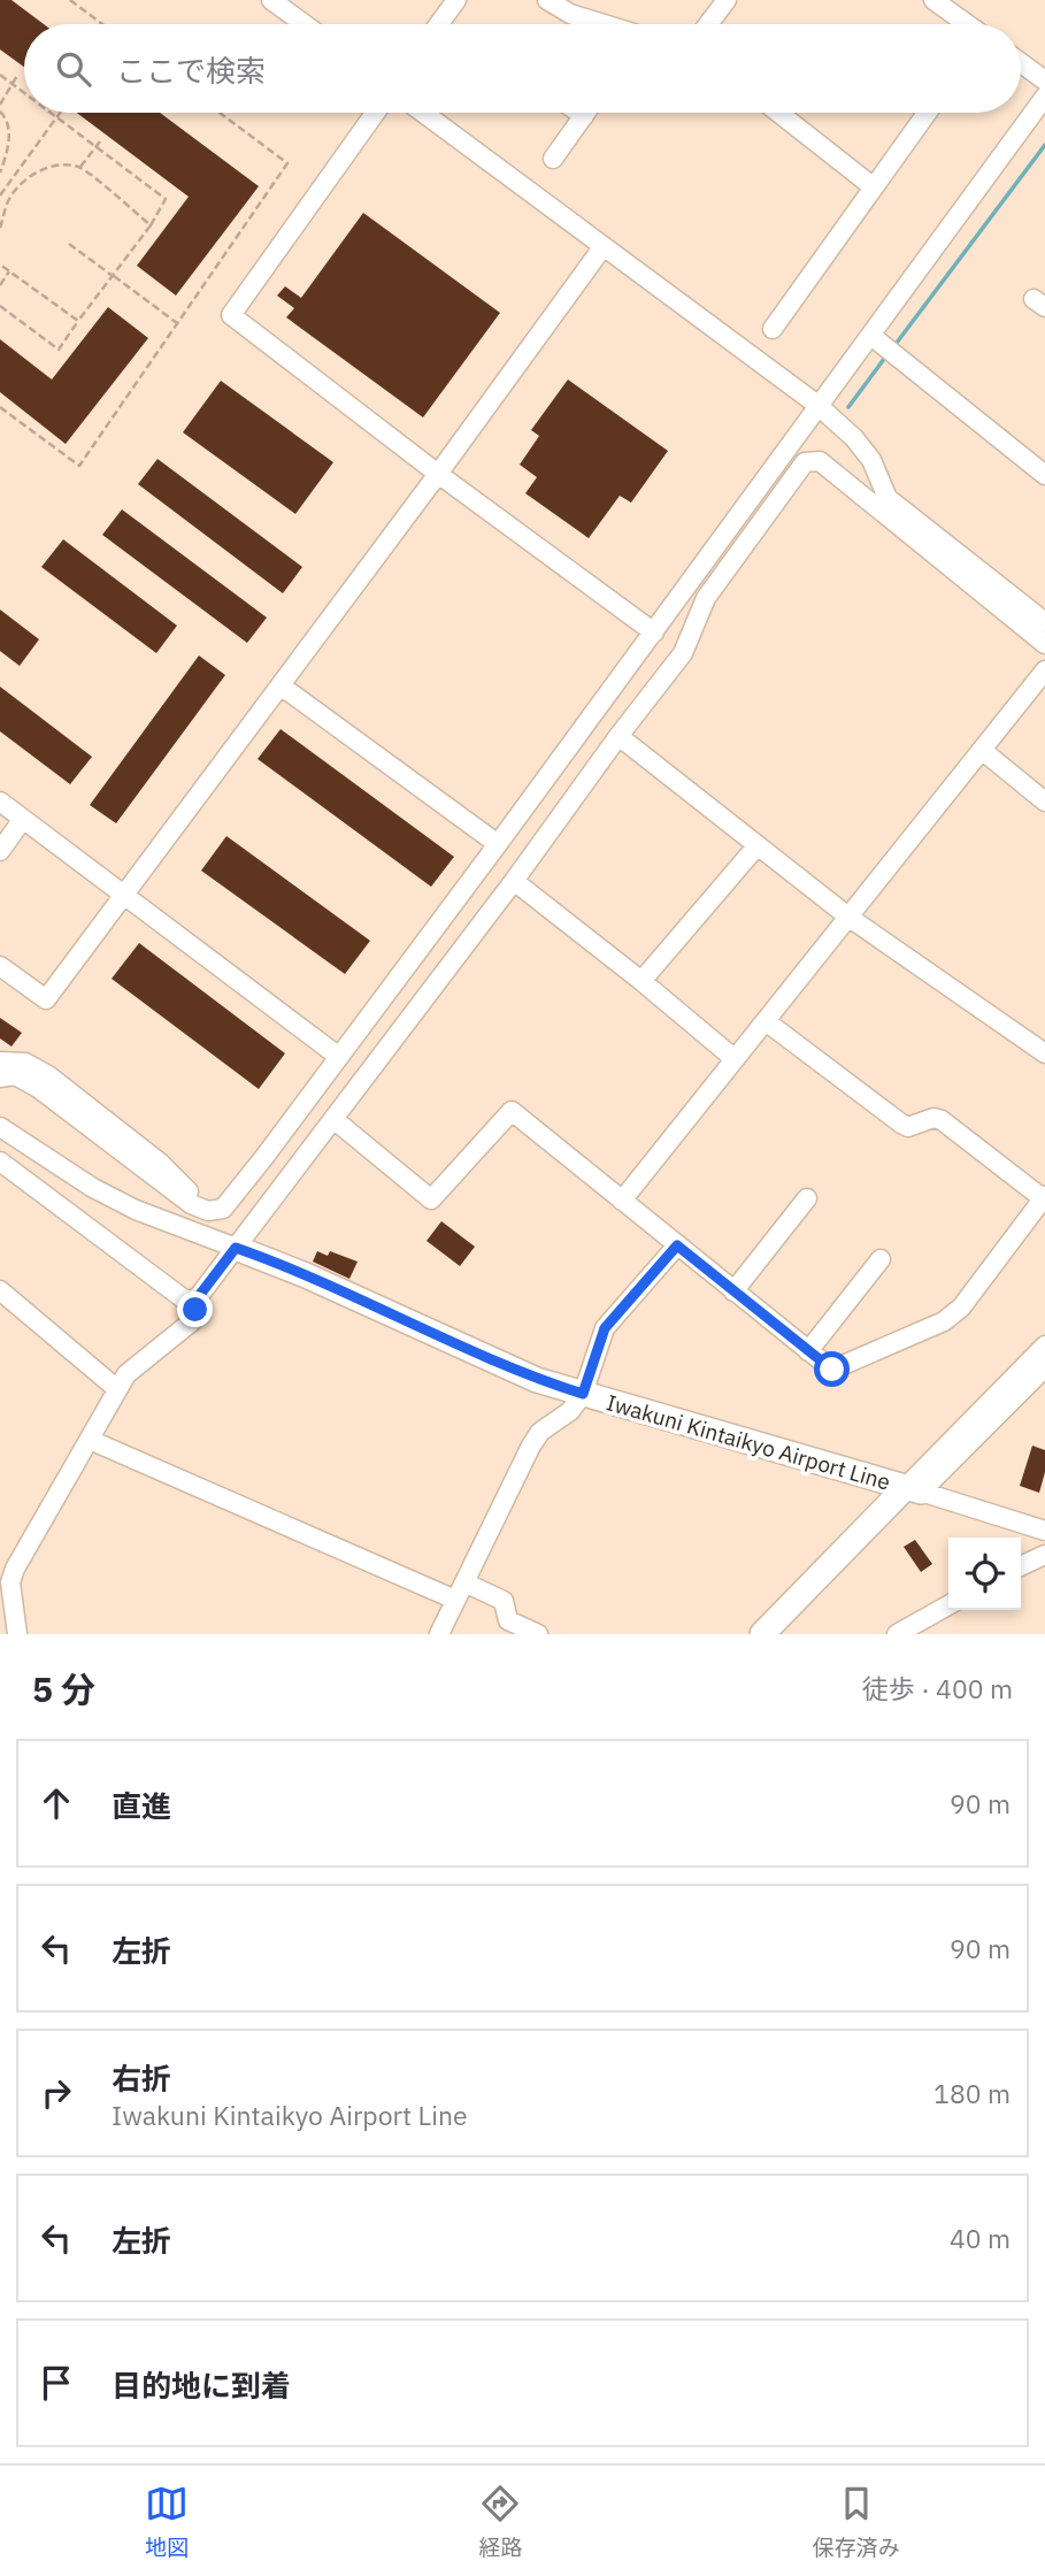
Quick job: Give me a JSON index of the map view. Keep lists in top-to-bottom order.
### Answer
{
  "streets": {
    "main road": ["Iwakuni Kintaikyo Airport Line"]
  },
  "page": {
    "search": "ここで検索",
    "heading": ["5 分", "徒歩 · 400 m"],
    "list": [
      ["直進", "90 m"],
      ["左折", "90 m"],
      ["右折", "Iwakuni Kintaikyo Airport Line", "180 m"],
      ["左折", "40 m"],
      "目的地に到着"
    ],
    "nav": ["地図", "経路", "保存済み"]
  }
}
